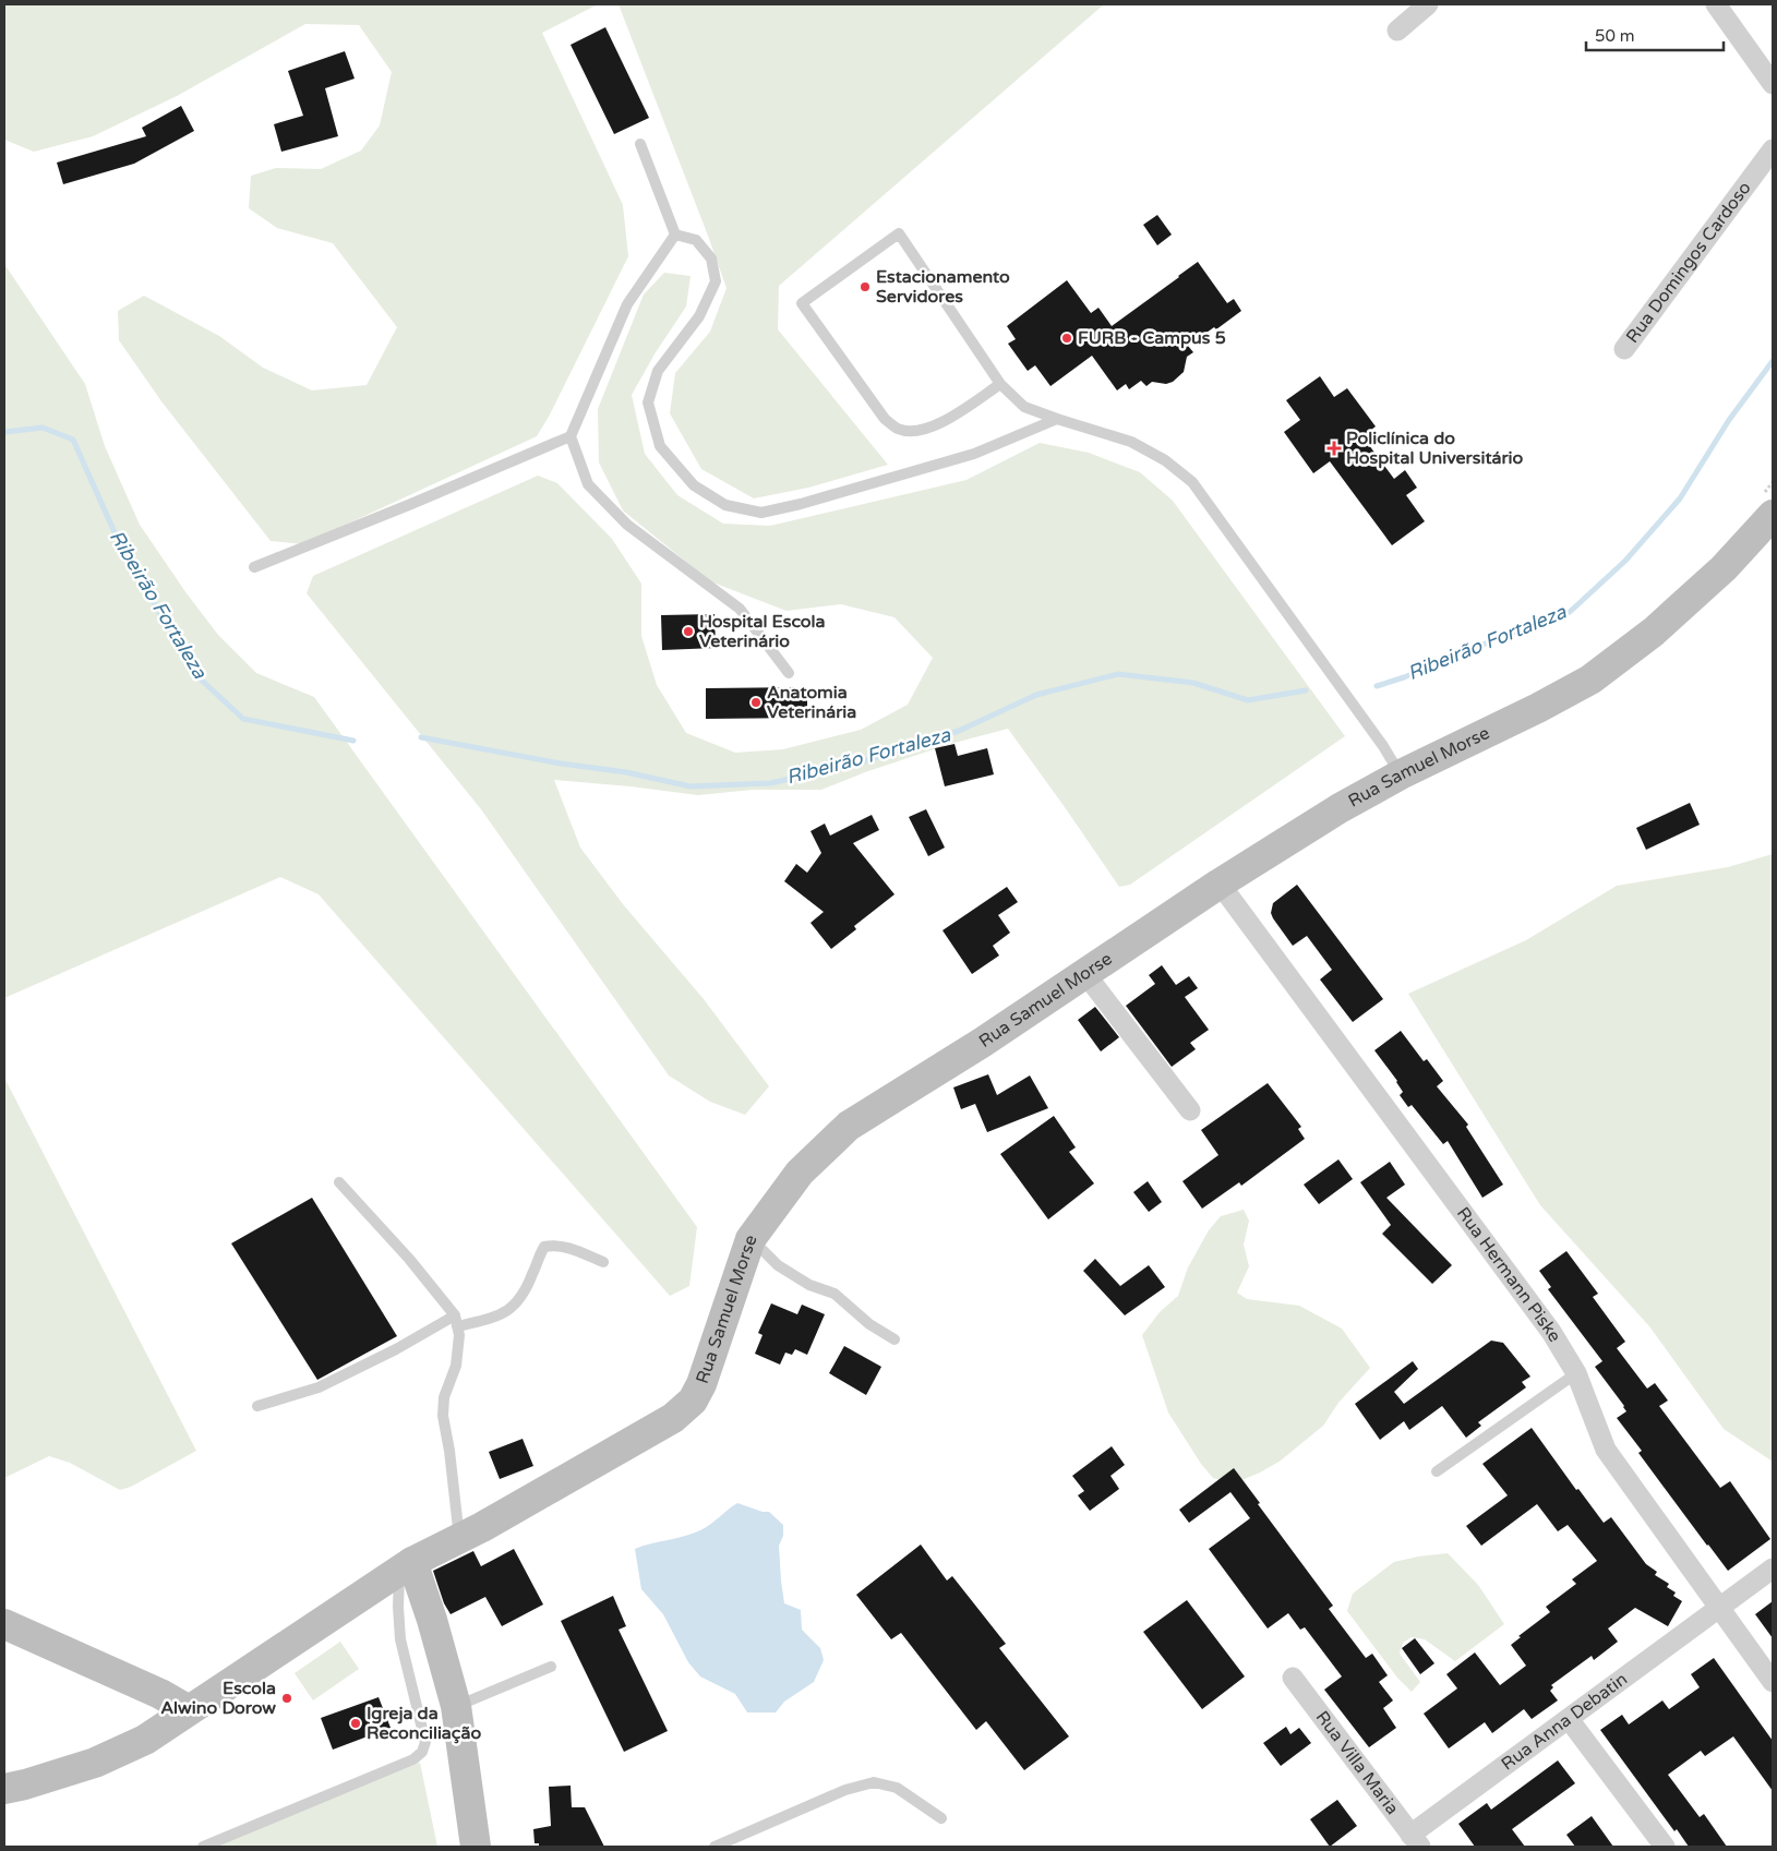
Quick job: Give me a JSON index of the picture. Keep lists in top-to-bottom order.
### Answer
{
  "streets": {
    "street": [
      "Rua Domingos Cardoso",
      "Rua Samuel Morse",
      "Rua Hermann Piske",
      "Rua Anna Debatin",
      "Rua Villa Maria"
    ]
  },
  "crossings": [
    ["Rua Samuel Morse", "Rua Hermann Piske"],
    ["Rua Hermann Piske", "Rua Anna Debatin"],
    ["Rua Anna Debatin", "Rua Villa Maria"]
  ],
  "water": ["Ribeirão Fortaleza"],
  "places": {
    "other": [
      "Estacionamento Servidores",
      "FURB - Campus 5",
      "Hospital Escola Veterinário",
      "Anatomia Veterinária",
      "Escola Alwino Dorow",
      "Igreja da Reconciliação"
    ],
    "health": ["Policlínica do Hospital Universitário"]
  },
  "scale_bar": "50 m"
}
